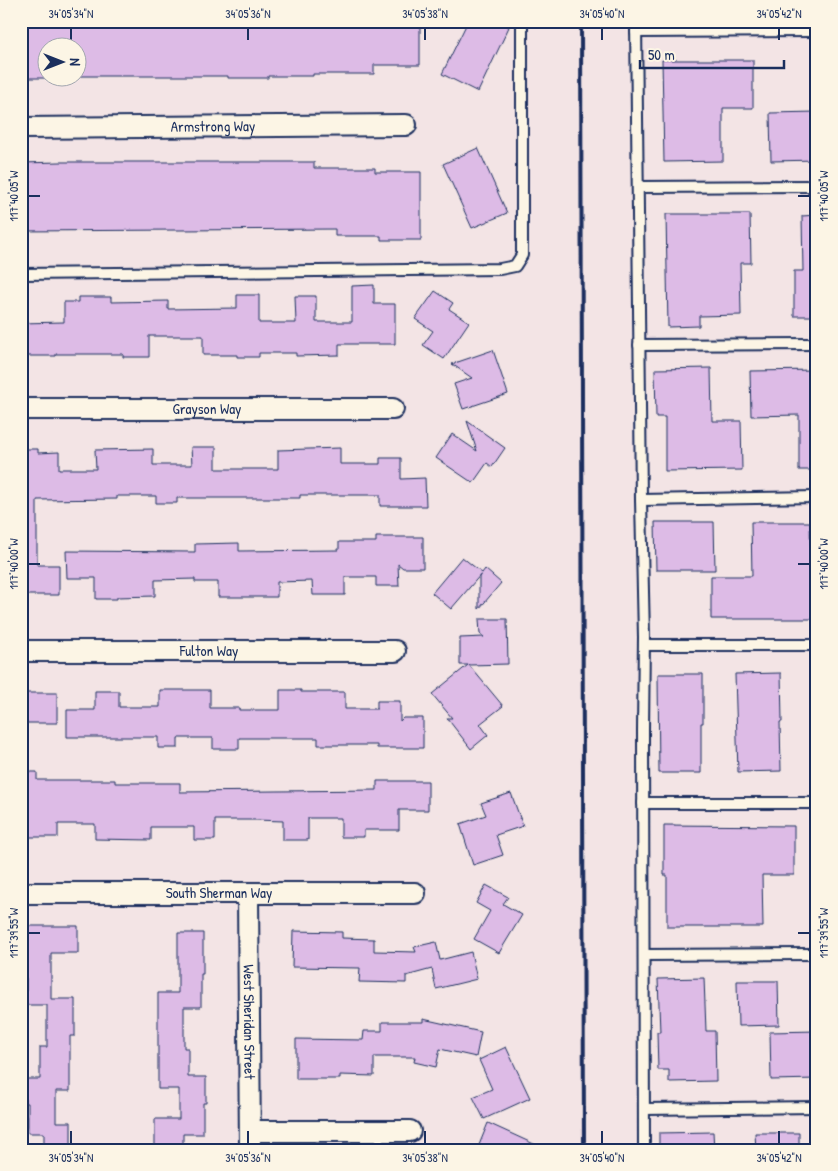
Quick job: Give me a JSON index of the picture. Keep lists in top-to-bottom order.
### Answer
{
  "streets": {
    "street": [
      "Armstrong Way",
      "Grayson Way",
      "Fulton Way",
      "South Sherman Way",
      "West Sheridan Street"
    ]
  },
  "crossings": [
    ["South Sherman Way", "West Sheridan Street"]
  ],
  "scale_bar": "50 m",
  "north": "right",
  "coordinates": [
    "34°05'34\"N",
    "34°05'36\"N",
    "34°05'38\"N",
    "34°05'40\"N",
    "34°05'42\"N",
    "117°40'05\"W",
    "117°40'00\"W",
    "117°39'55\"W"
  ]
}
